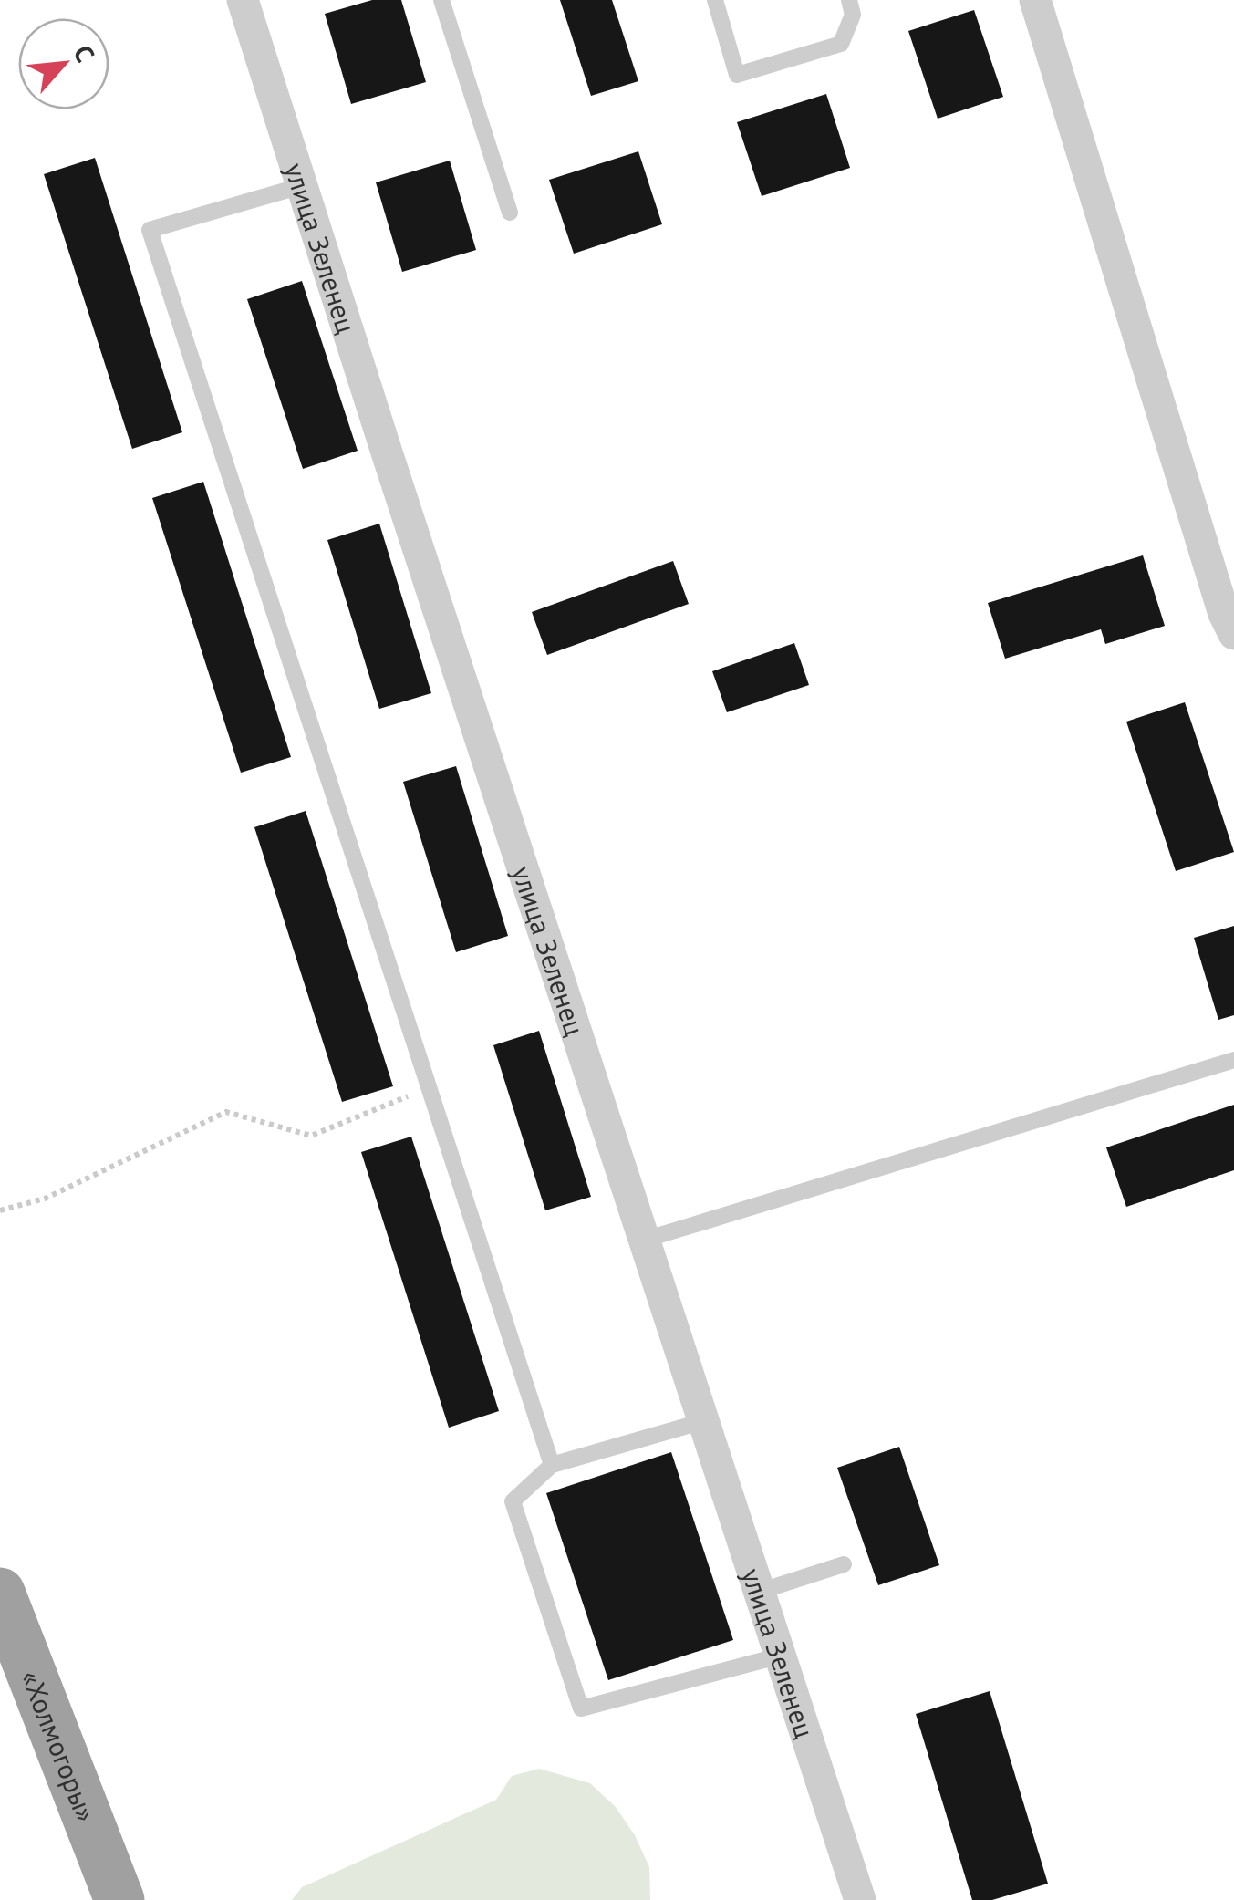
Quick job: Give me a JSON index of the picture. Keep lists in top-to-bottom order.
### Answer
{
  "streets": {
    "highway": ["«Холмогоры»"],
    "street": ["улица Зеленец"]
  },
  "north": "top right"
}
